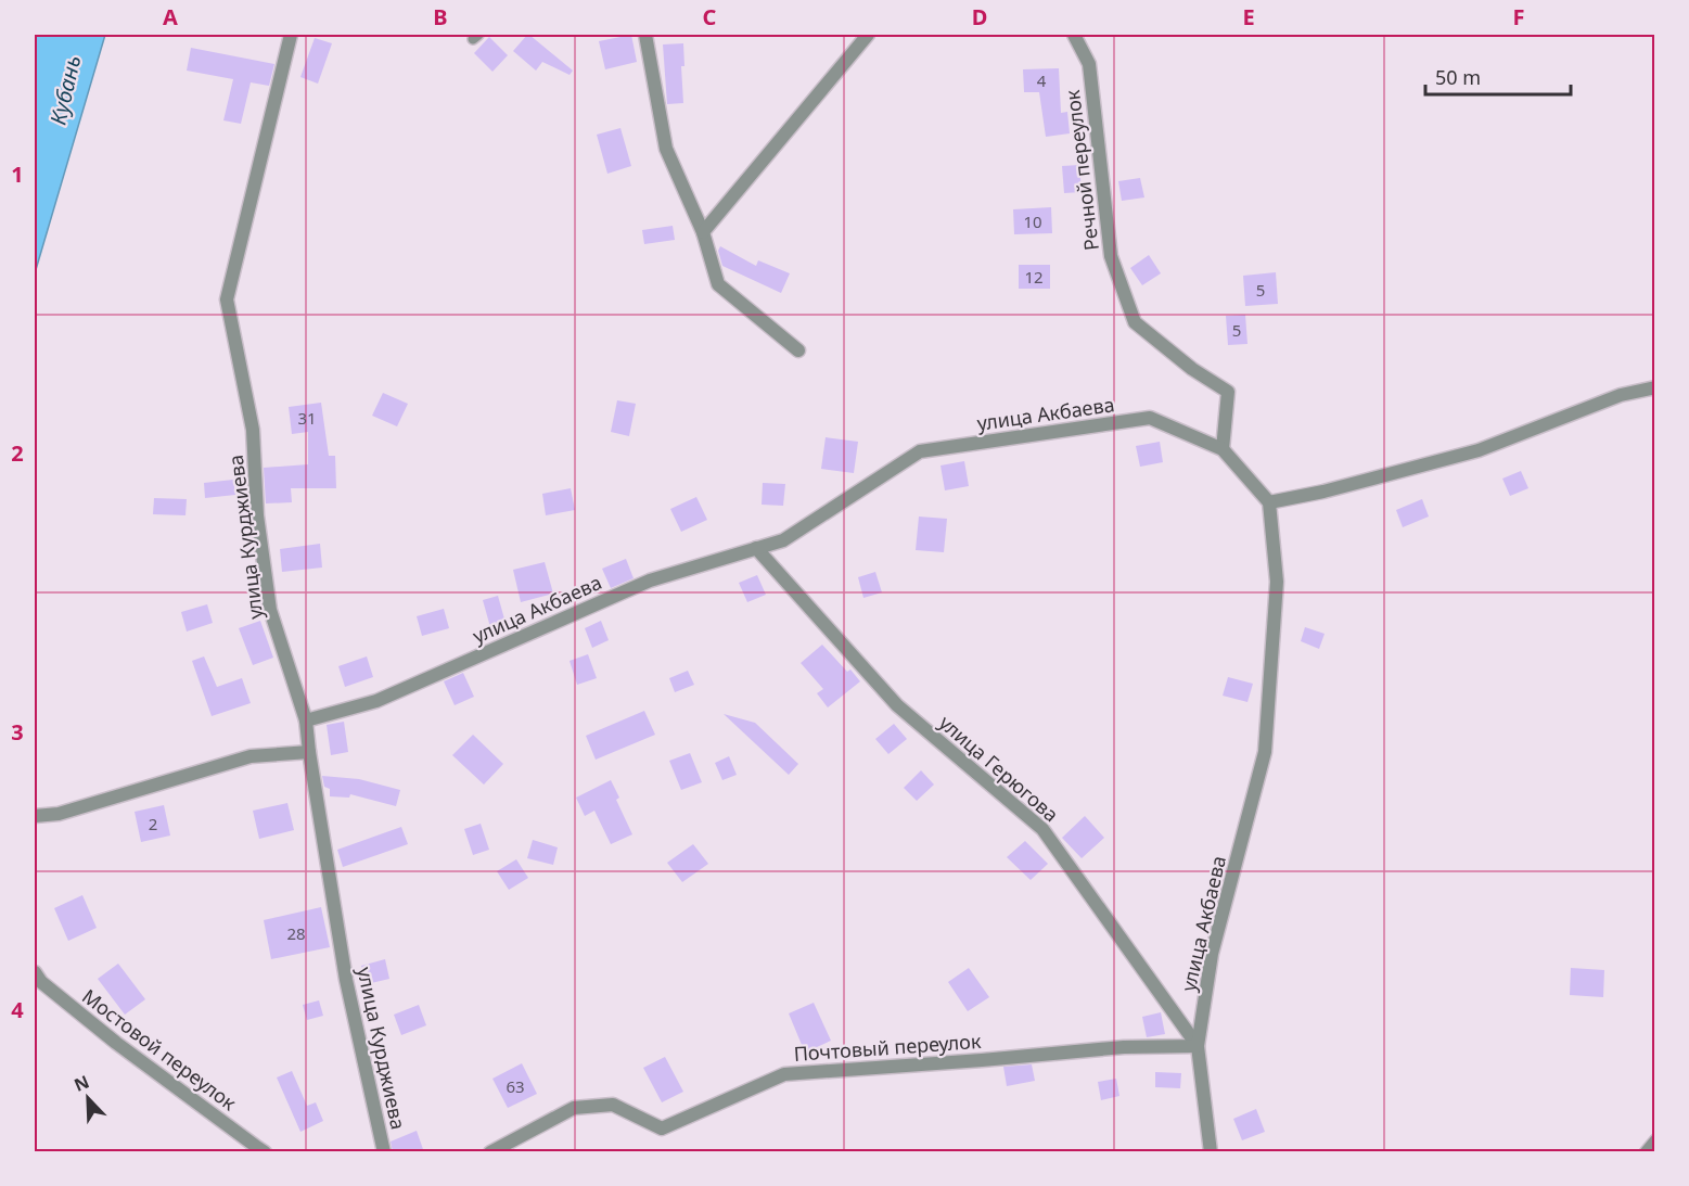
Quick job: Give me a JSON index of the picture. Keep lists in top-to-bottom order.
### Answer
{
  "streets": {
    "street": [
      "Речной переулок",
      "улица Акбаева",
      "улица Курджиева",
      "улица Герюгова",
      "Почтовый переулок",
      "Мостовой переулок"
    ]
  },
  "crossings": [
    ["Речной переулок", "улица Акбаева"],
    ["улица Акбаева", "улица Курджиева"],
    ["улица Акбаева", "улица Герюгова"],
    ["улица Акбаева", "Почтовый переулок"],
    ["улица Герюгова", "Почтовый переулок"]
  ],
  "water": ["Кубань"],
  "house_numbers": [
    "4",
    "10",
    "12",
    "5",
    "5",
    "31",
    "2",
    "28",
    "63"
  ],
  "scale_bar": "50 m",
  "north": "top left",
  "grid": {
    "columns": [
      "A",
      "B",
      "C",
      "D",
      "E",
      "F"
    ],
    "rows": [
      "1",
      "2",
      "3",
      "4"
    ]
  }
}
